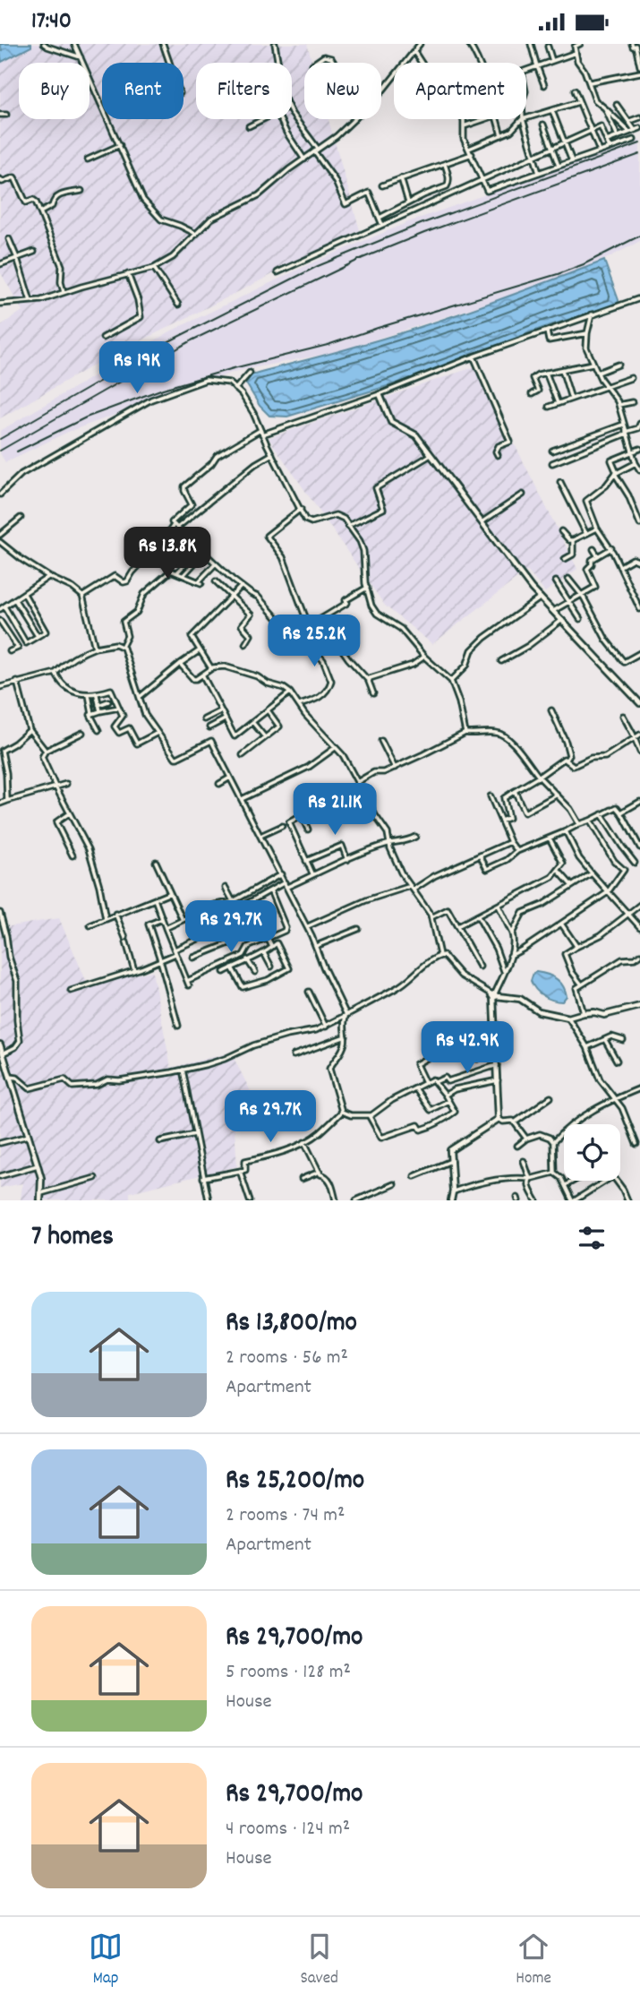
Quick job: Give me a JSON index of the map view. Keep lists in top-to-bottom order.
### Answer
{
  "page": {
    "status": "17:40",
    "chip": [
      "Buy",
      "Rent",
      "Filters",
      "New",
      "Apartment"
    ],
    "price": [
      "Rs 19K",
      "Rs 13.8K",
      "Rs 25.2K",
      "Rs 21.1K",
      "Rs 29.7K",
      "Rs 42.9K",
      "Rs 29.7K"
    ],
    "heading": "7 homes",
    "list": [
      {
        "name": "Rs 13,800/mo",
        "note": "2 rooms · 56 m² · Apartment"
      },
      {
        "name": "Rs 25,200/mo",
        "note": "2 rooms · 74 m² · Apartment"
      },
      {
        "name": "Rs 29,700/mo",
        "note": "5 rooms · 128 m² · House"
      },
      {
        "name": "Rs 29,700/mo",
        "note": "4 rooms · 124 m² · House"
      }
    ],
    "tabs": ["Map", "Saved", "Home"]
  }
}
